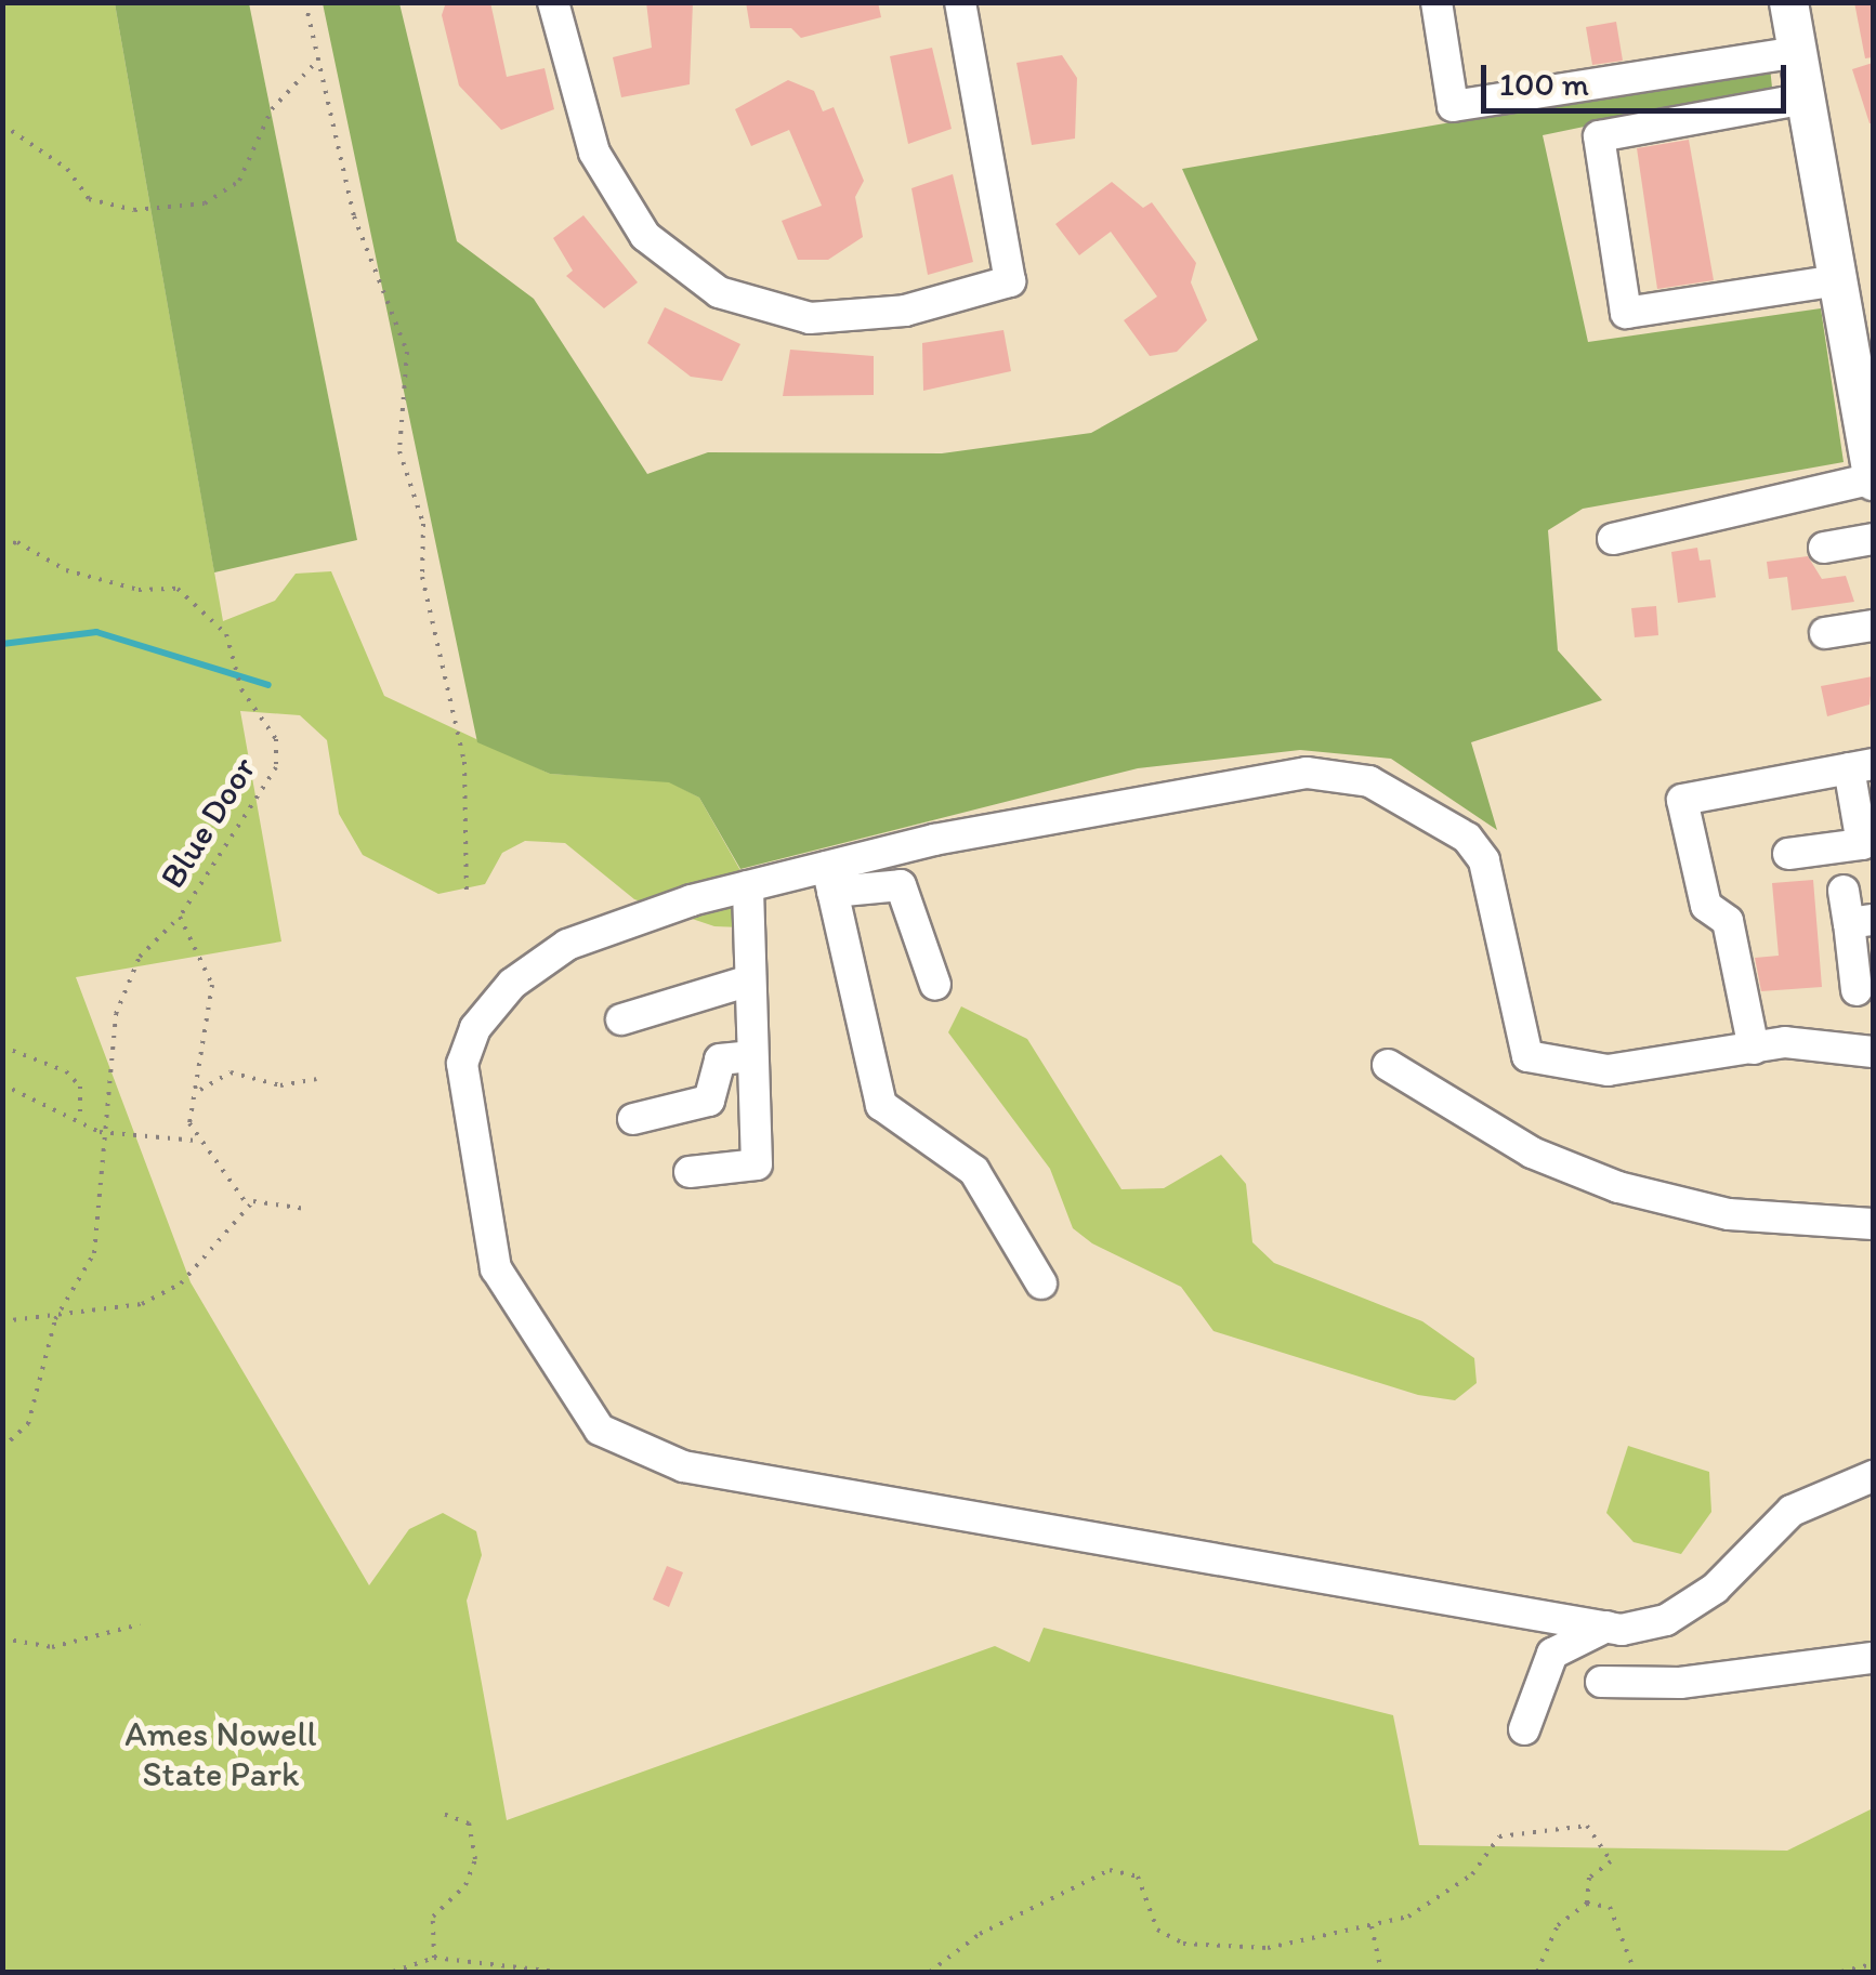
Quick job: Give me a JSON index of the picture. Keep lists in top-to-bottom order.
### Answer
{
  "streets": {
    "path": ["Blue Door"]
  },
  "parks": ["Ames Nowell State Park"],
  "scale_bar": "100 m"
}
